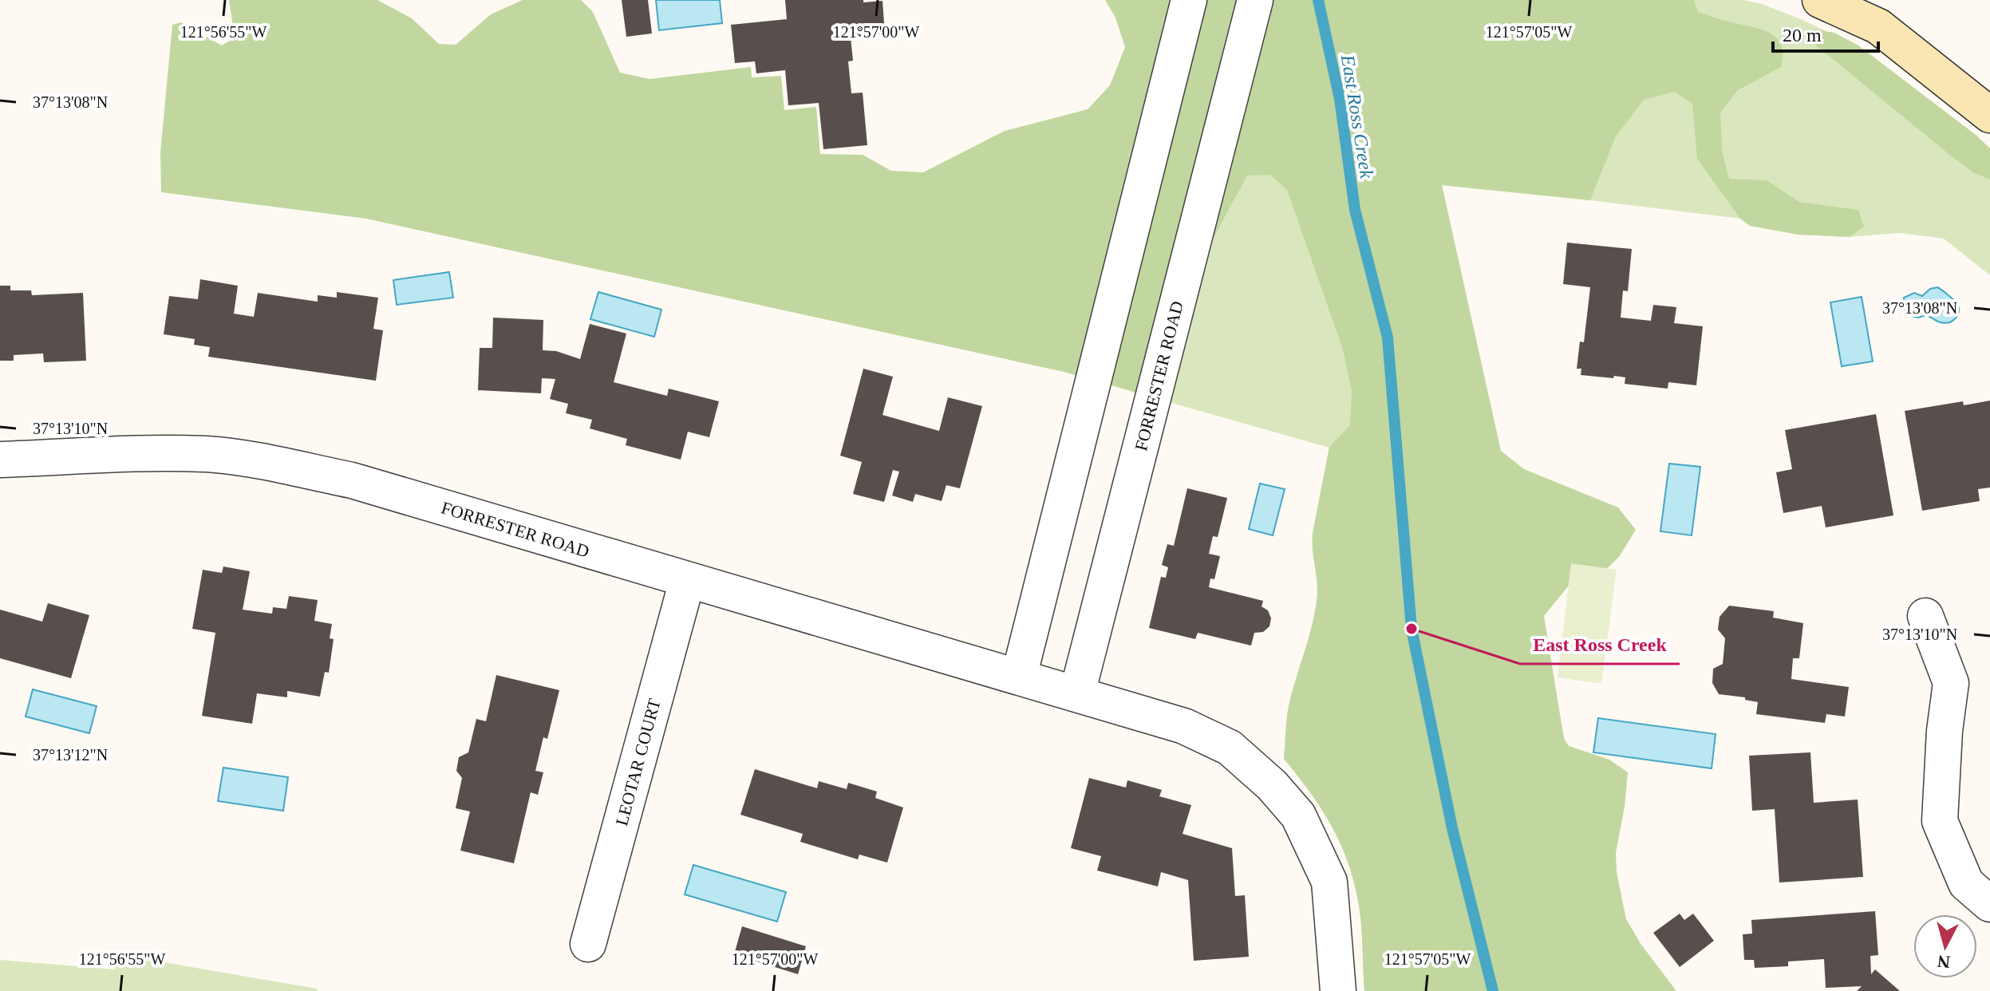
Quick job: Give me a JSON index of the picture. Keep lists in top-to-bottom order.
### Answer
{
  "streets": {
    "street": ["FORRESTER ROAD", "LEOTAR COURT"]
  },
  "crossings": [
    ["FORRESTER ROAD", "LEOTAR COURT"]
  ],
  "water": ["East Ross Creek"],
  "places": ["East Ross Creek"],
  "scale_bar": "20 m",
  "north": "bottom",
  "coordinates": [
    "121°56'55\"W",
    "121°57'00\"W",
    "121°57'05\"W",
    "37°13'08\"N",
    "37°13'10\"N",
    "37°13'12\"N"
  ]
}
